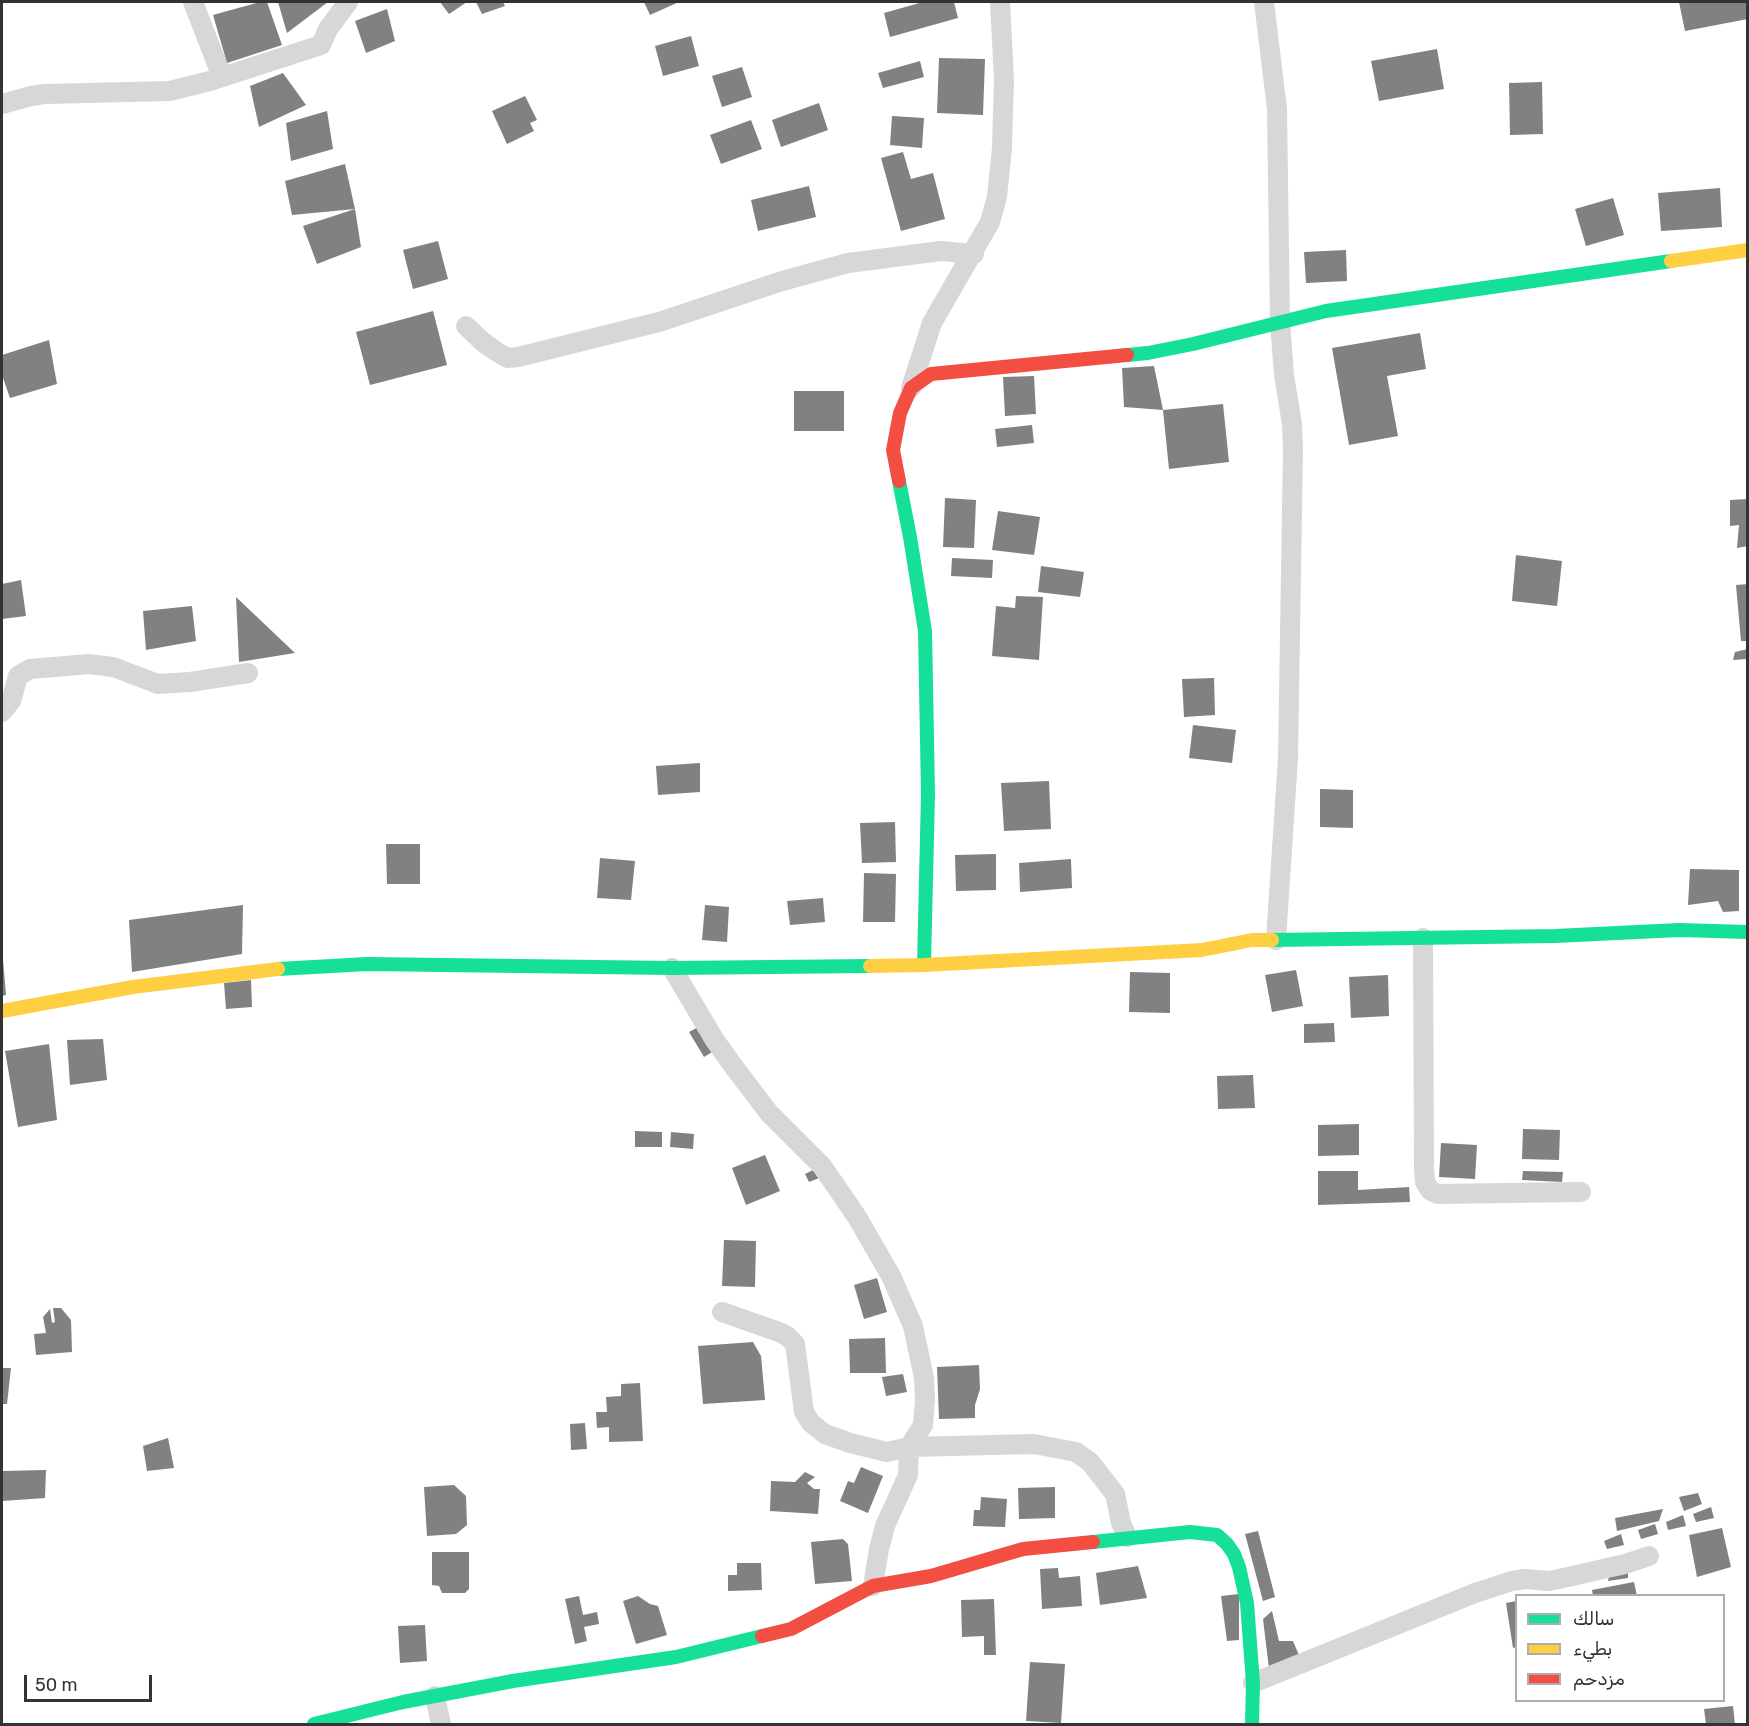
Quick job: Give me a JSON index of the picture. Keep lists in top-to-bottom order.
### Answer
{
  "legend": ["سالك", "بطيء", "مزدحم"],
  "scale_bar": "50 m"
}
